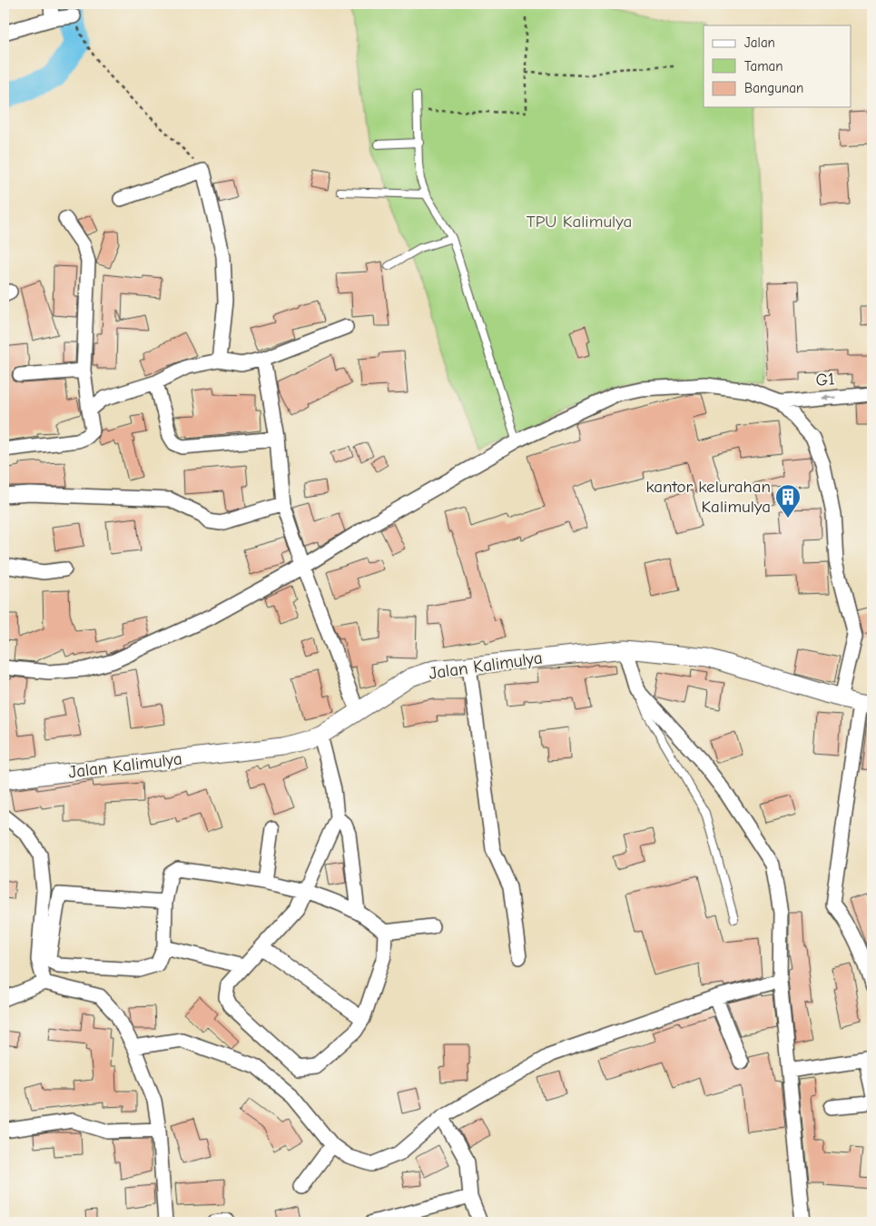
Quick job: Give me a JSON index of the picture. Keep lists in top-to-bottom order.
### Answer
{
  "streets": {
    "street": ["G1", "Jalan Kalimulya"]
  },
  "one_way": ["G1"],
  "parks": ["TPU Kalimulya"],
  "places": {
    "building": ["kantor kelurahan Kalimulya"]
  },
  "legend": ["Jalan", "Taman", "Bangunan"]
}
